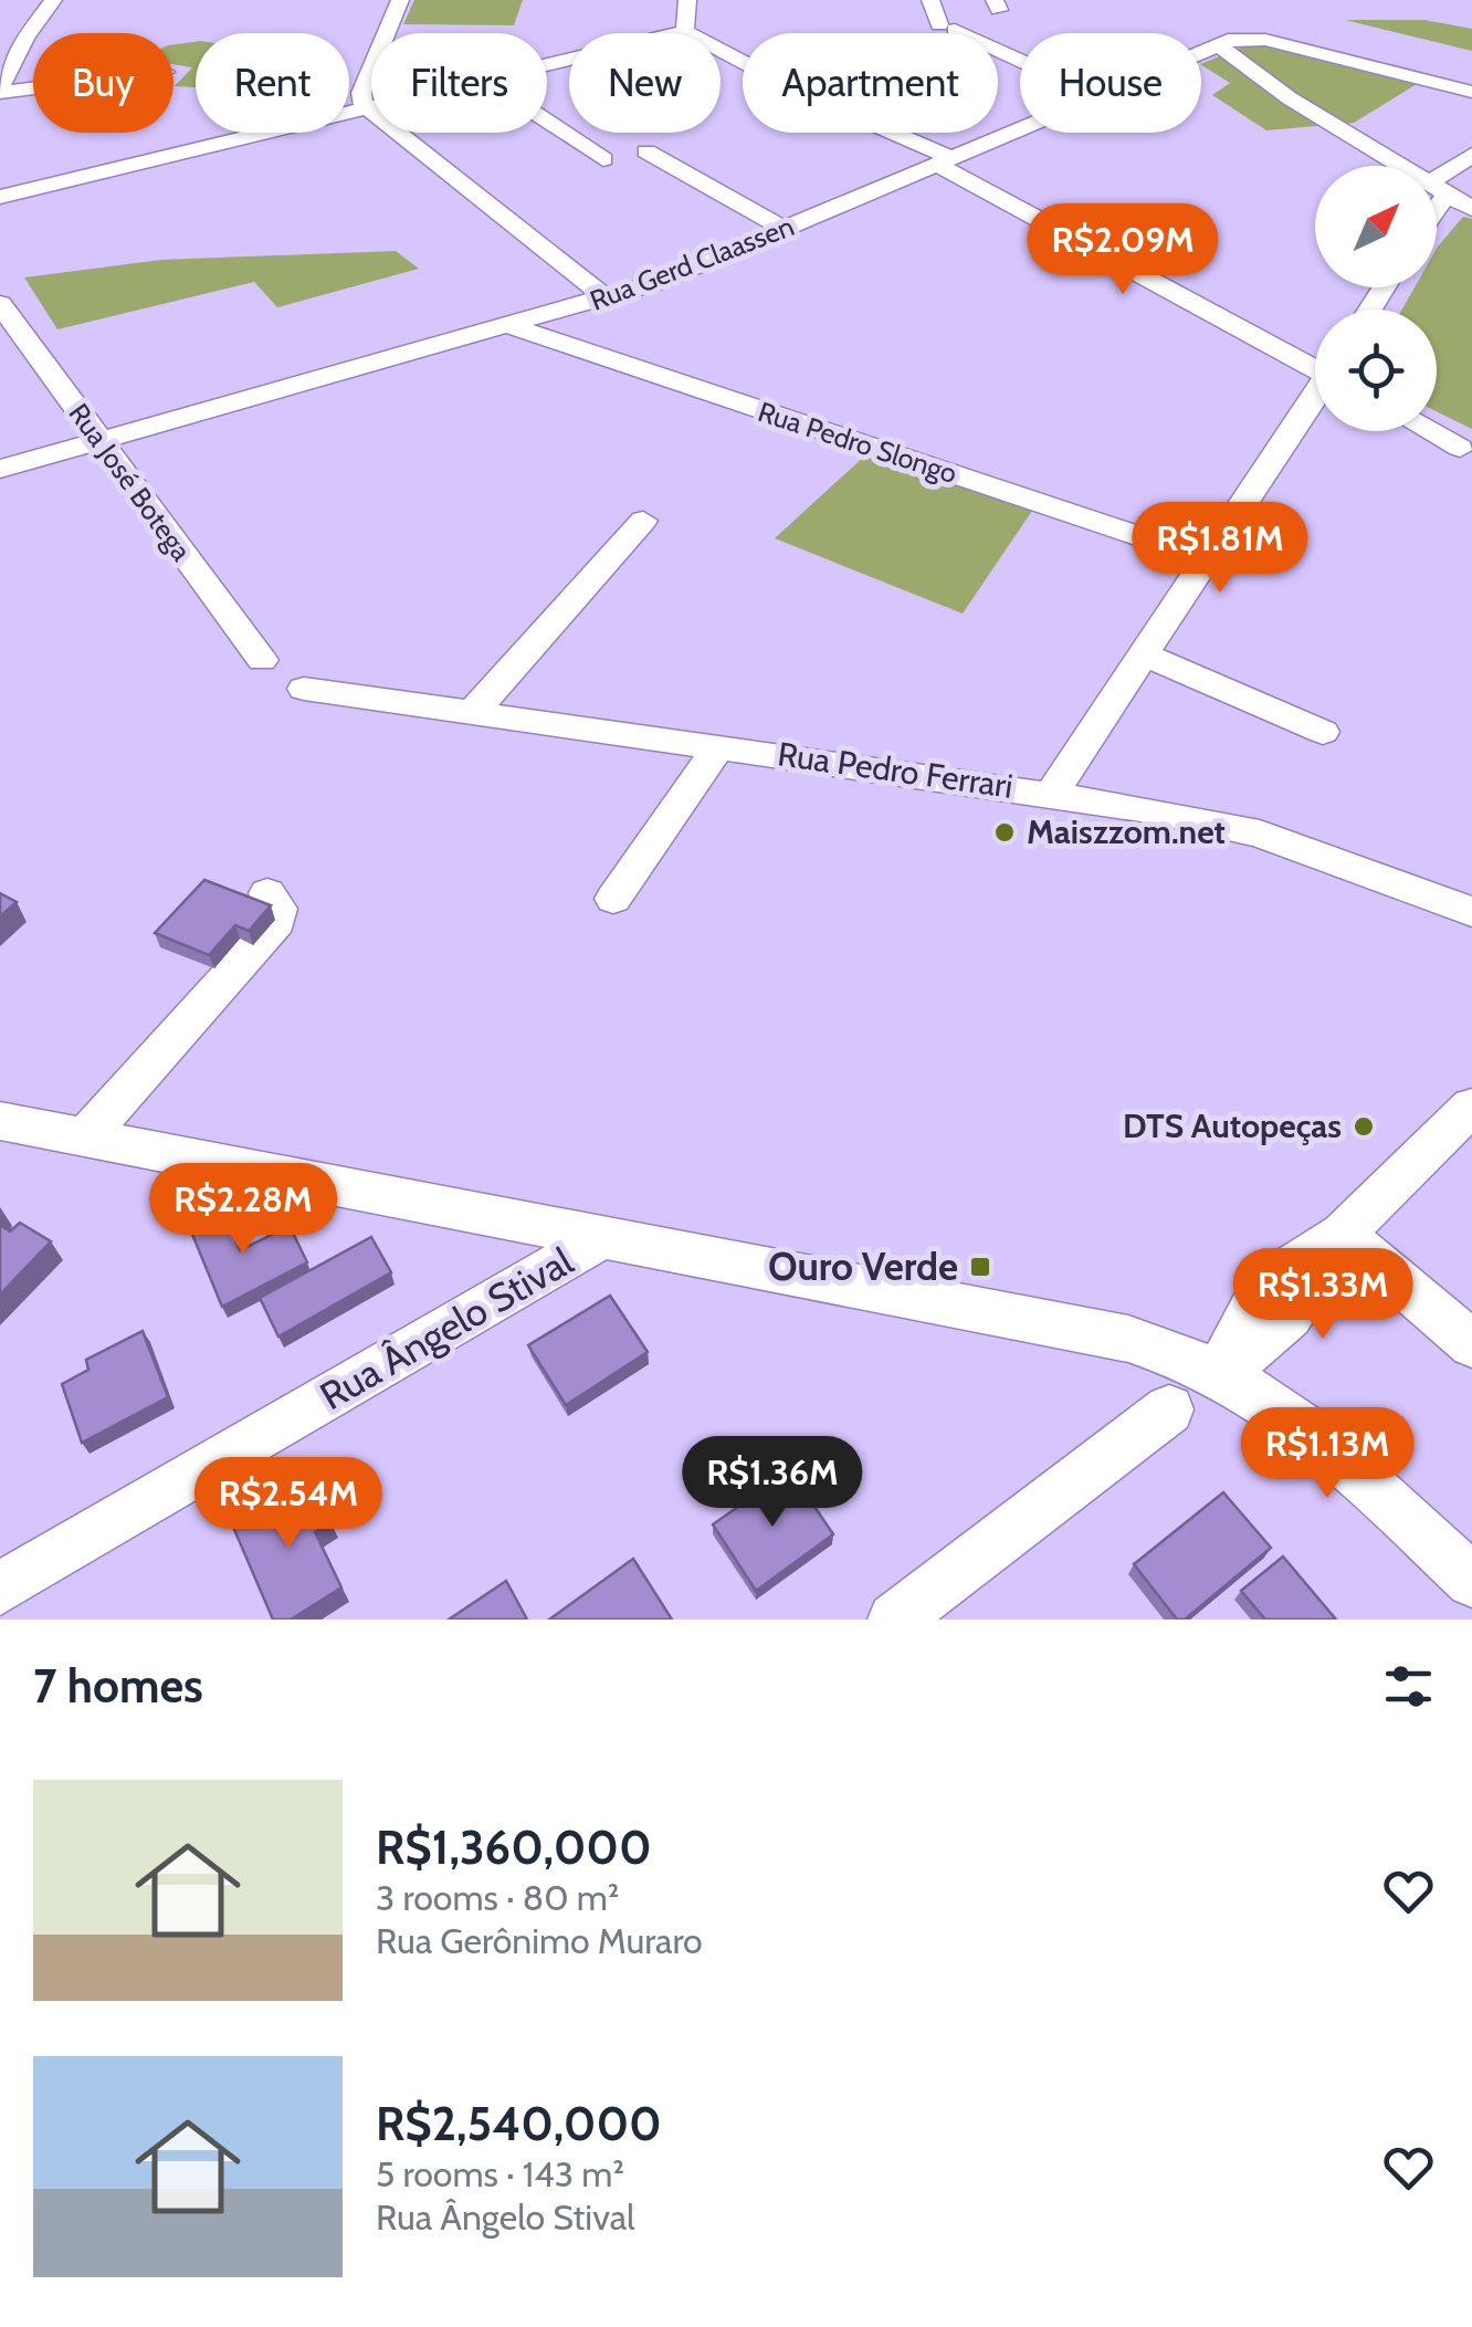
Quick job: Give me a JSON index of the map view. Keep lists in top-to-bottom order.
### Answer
{
  "streets": {
    "street": [
      "Rua Gerd Claassen",
      "Rua Pedro Slongo",
      "Rua José Botega",
      "Rua Pedro Ferrari",
      "Rua Ângelo Stival"
    ]
  },
  "crossings": [
    ["Rua Gerd Claassen", "Rua Pedro Slongo"],
    ["Rua Gerd Claassen", "Rua José Botega"]
  ],
  "places": {
    "other": ["Maiszzom.net", "DTS Autopeças"],
    "transit": ["Ouro Verde"]
  },
  "north": "top right",
  "page": {
    "chip": [
      "Buy",
      "Rent",
      "Filters",
      "New",
      "Apartment",
      "House"
    ],
    "price": [
      "R$2.09M",
      "R$1.81M",
      "R$2.28M",
      "R$1.33M",
      "R$1.13M",
      "R$1.36M",
      "R$2.54M"
    ],
    "heading": "7 homes",
    "list": [
      {
        "name": "R$1,360,000",
        "note": "3 rooms · 80 m² · Rua Gerônimo Muraro"
      },
      {
        "name": "R$2,540,000",
        "note": "5 rooms · 143 m² · Rua Ângelo Stival"
      }
    ]
  }
}
